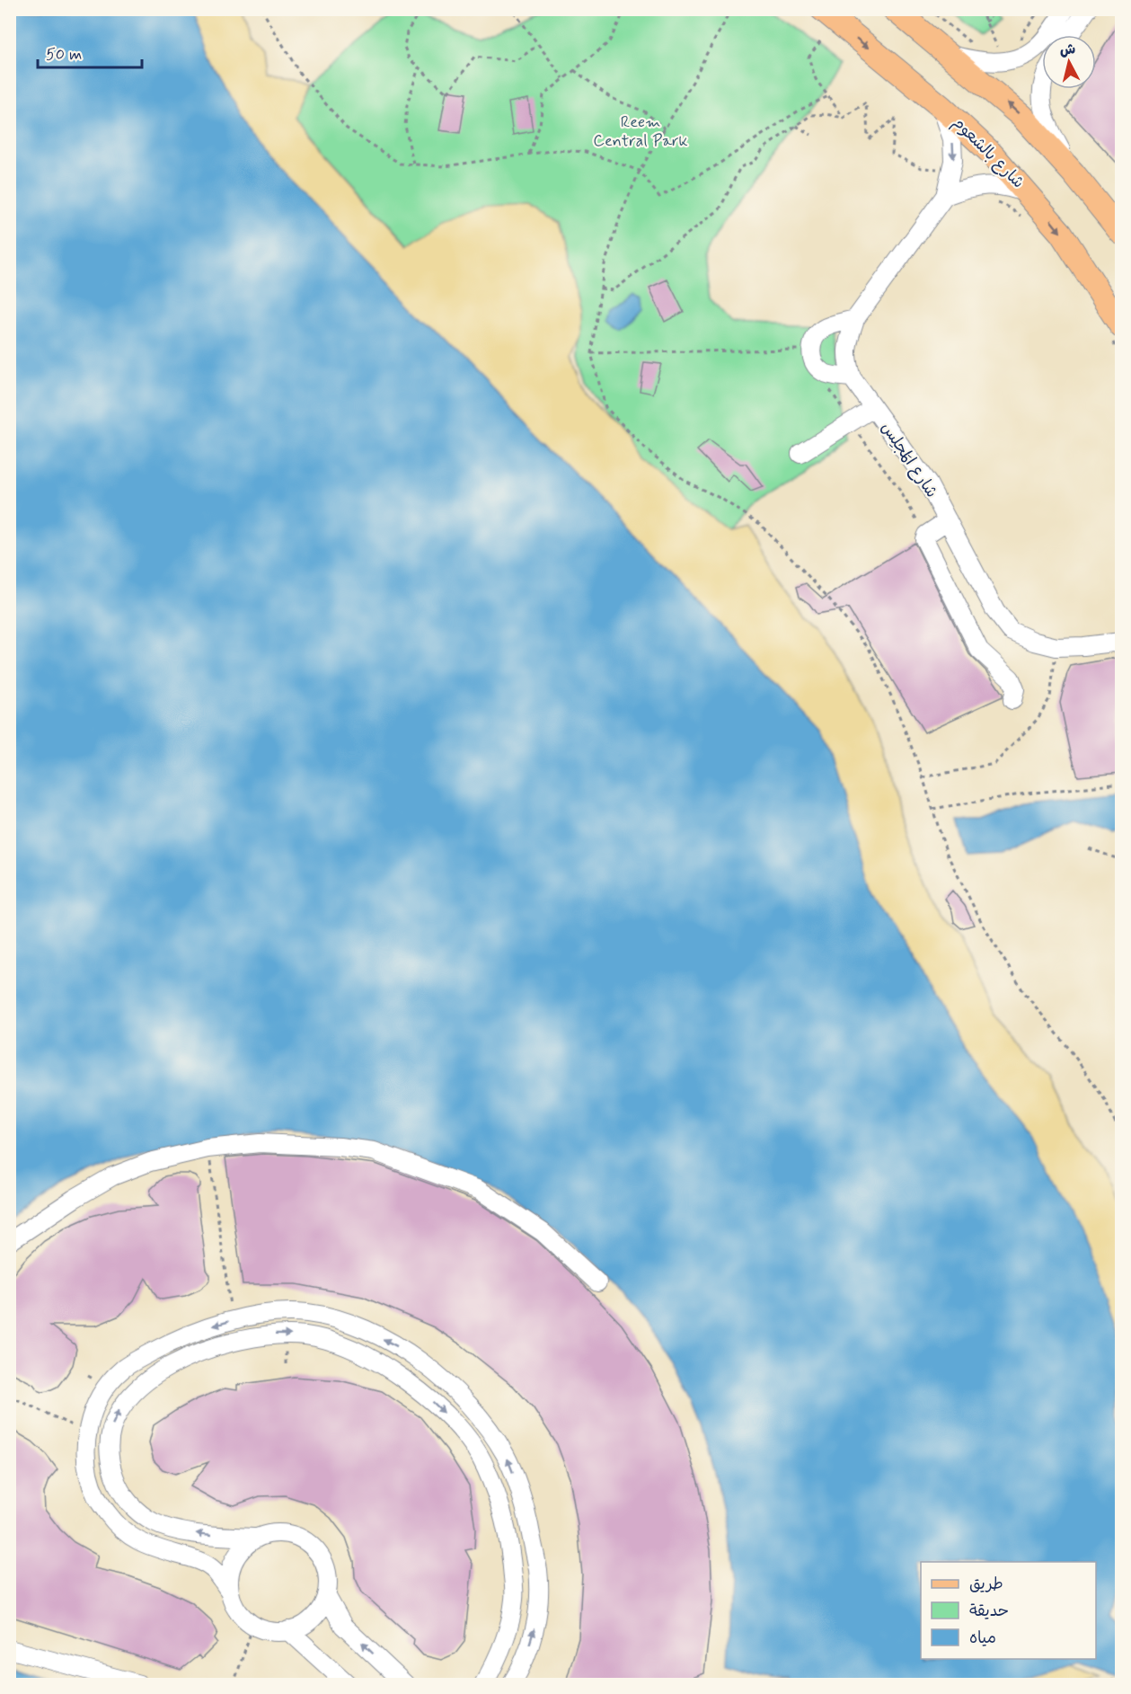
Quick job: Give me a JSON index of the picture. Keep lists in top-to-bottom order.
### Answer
{
  "streets": {
    "main road": ["شارع بالشعوم"],
    "street": ["شارع المَجلِس"]
  },
  "crossings": [
    ["شارع بالشعوم", "شارع المَجلِس"]
  ],
  "parks": ["Reem Central Park"],
  "legend": ["طريق", "حديقة", "مياه"],
  "scale_bar": "50 m",
  "north": "top"
}
